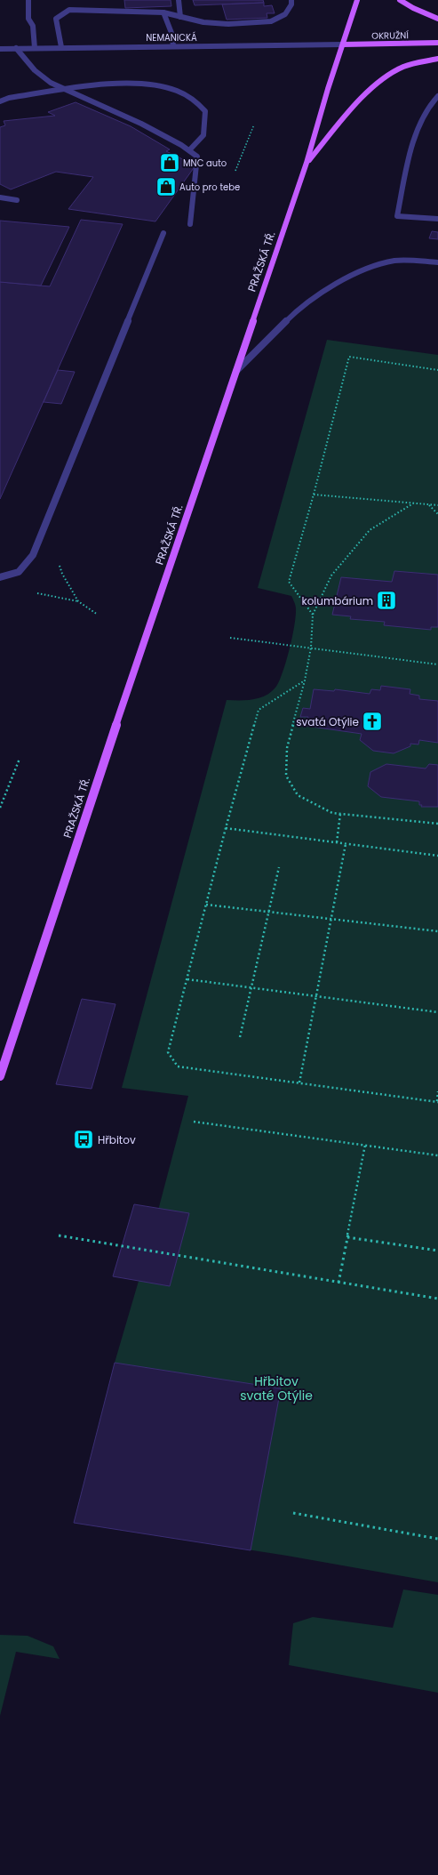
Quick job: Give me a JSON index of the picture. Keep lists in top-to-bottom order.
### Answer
{
  "streets": {
    "main road": ["OKRUŽNÍ", "PRAŽSKÁ TŘ."],
    "street": ["NEMANICKÁ"]
  },
  "crossings": [
    ["OKRUŽNÍ", "NEMANICKÁ"],
    ["OKRUŽNÍ", "PRAŽSKÁ TŘ."],
    ["NEMANICKÁ", "PRAŽSKÁ TŘ."]
  ],
  "parks": ["Hřbitov svaté Otýlie"],
  "places": {
    "shop": ["MNC auto", "Auto pro tebe"],
    "building": ["kolumbárium"],
    "church": ["svatá Otýlie"],
    "bus stop": ["Hřbitov"]
  }
}
